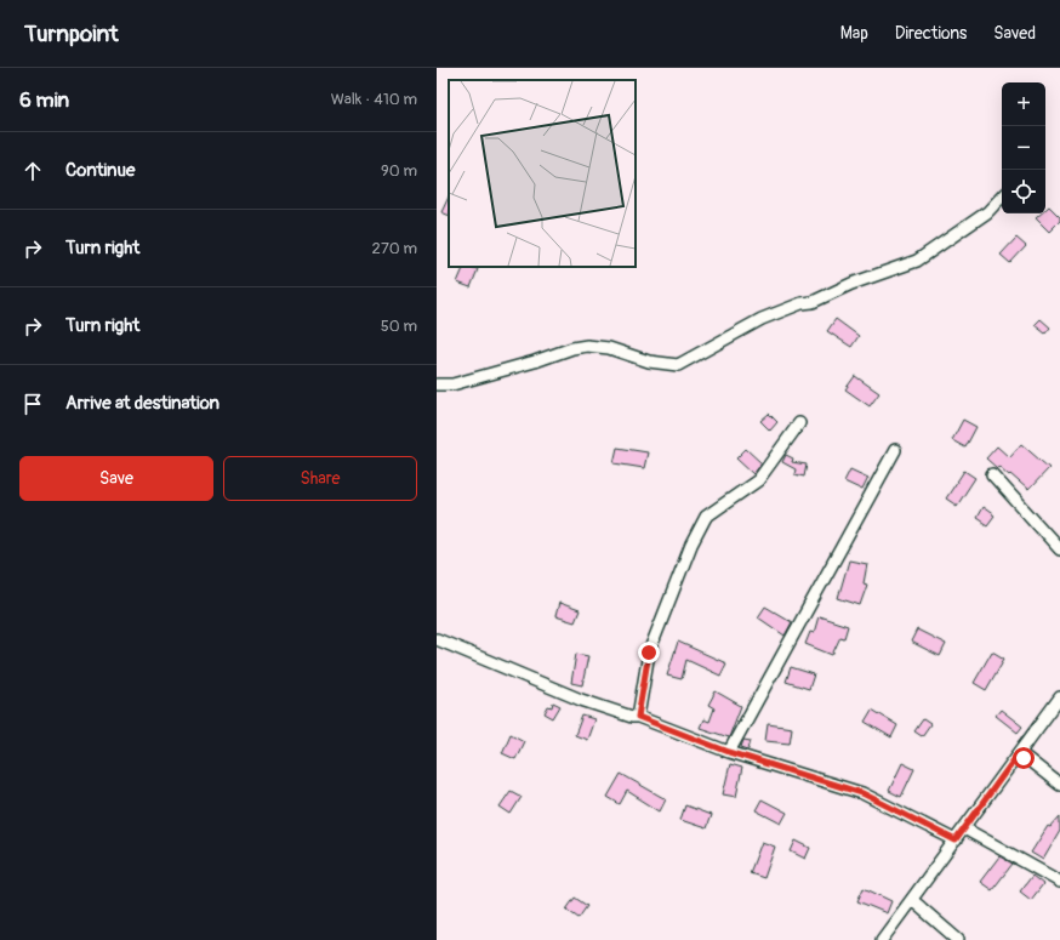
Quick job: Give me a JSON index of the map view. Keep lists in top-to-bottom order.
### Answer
{
  "page": {
    "header": "Turnpoint",
    "nav": ["Map", "Directions", "Saved"],
    "heading": ["6 min", "Walk · 410 m"],
    "map_buttons": ["+", "−"],
    "list": [
      ["Continue", "90 m"],
      ["Turn right", "270 m"],
      ["Turn right", "50 m"],
      "Arrive at destination"
    ],
    "buttons": ["Save", "Share"]
  }
}
